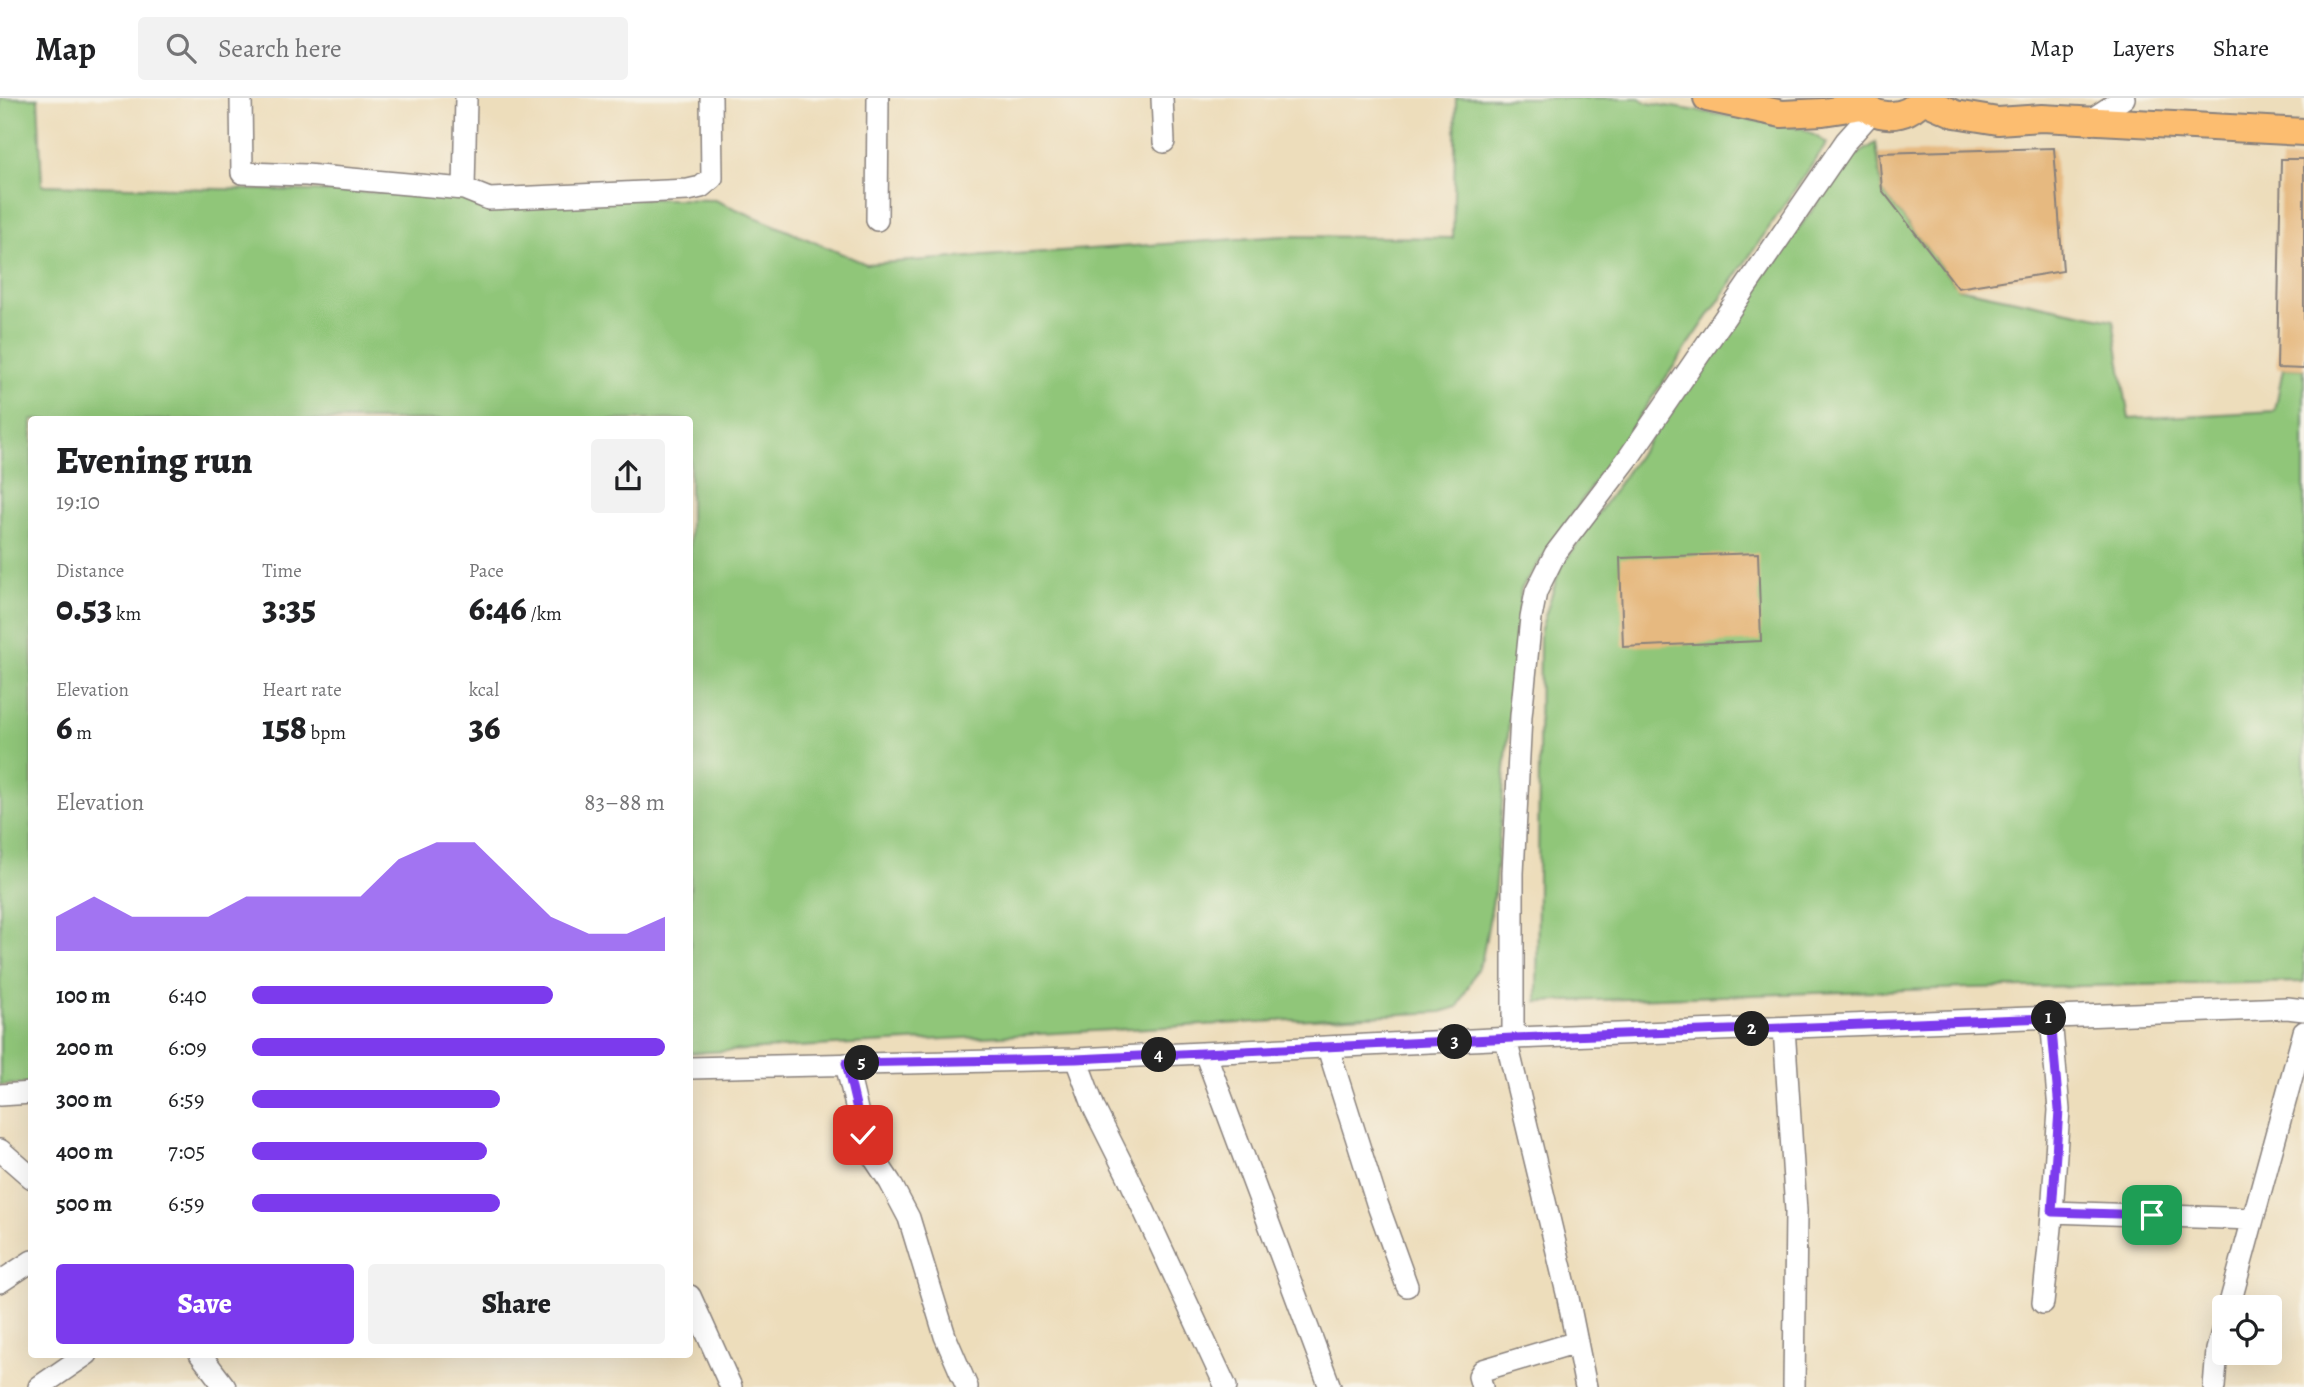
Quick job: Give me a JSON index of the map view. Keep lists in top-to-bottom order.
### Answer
{
  "page": {
    "header": "Map",
    "search": "Search here",
    "nav": ["Map", "Layers", "Share"],
    "heading": ["Evening run", "19:10"],
    "stats": [
      ["Distance", "0.53 km"],
      ["Time", "3:35"],
      ["Pace", "6:46 /km"],
      ["Elevation", "6 m"],
      ["Heart rate", "158 bpm"],
      ["kcal", "36"]
    ],
    "chart": ["Elevation", "83–88 m"],
    "list": [
      {
        "name": "100 m",
        "note": "6:40"
      },
      {
        "name": "200 m",
        "note": "6:09"
      },
      {
        "name": "300 m",
        "note": "6:59"
      },
      {
        "name": "400 m",
        "note": "7:05"
      },
      {
        "name": "500 m",
        "note": "6:59"
      }
    ],
    "pins": [
      "1",
      "2",
      "3",
      "4",
      "5"
    ],
    "buttons": ["Save", "Share"]
  }
}
